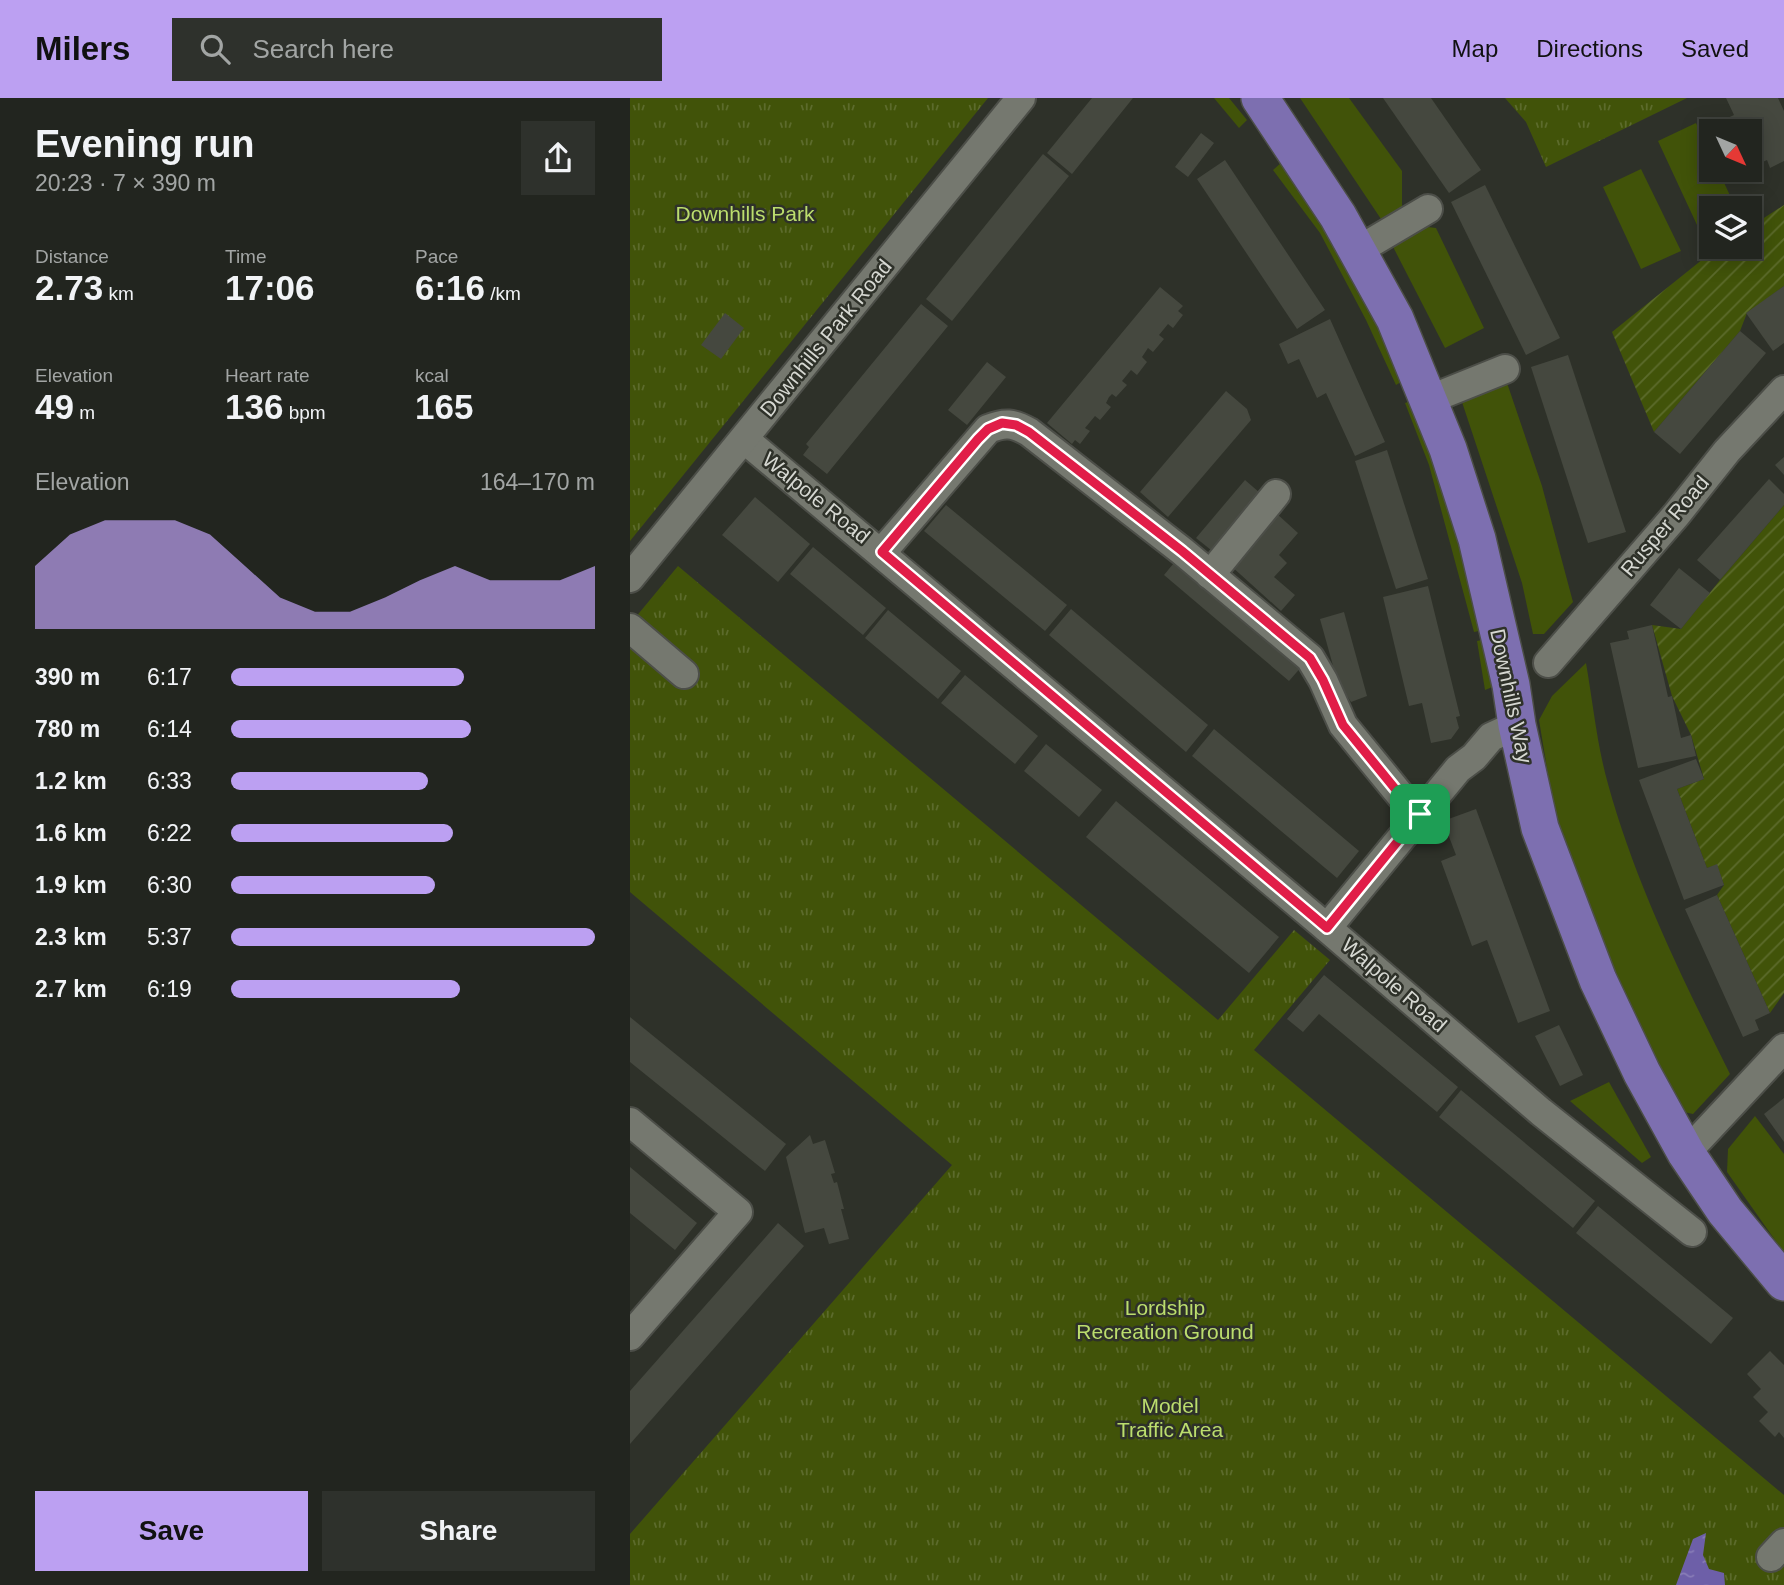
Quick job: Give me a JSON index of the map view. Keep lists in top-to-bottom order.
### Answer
{
  "streets": {
    "main road": ["Downhills Way"],
    "street": ["Downhills Park Road", "Walpole Road", "Rusper Road"]
  },
  "crossings": [
    ["Downhills Park Road", "Walpole Road"]
  ],
  "parks": ["Downhills Park", "Lordship Recreation Ground", "Model Traffic Area"],
  "north": "bottom right",
  "page": {
    "header": "Milers",
    "search": "Search here",
    "nav": ["Map", "Directions", "Saved"],
    "heading": ["Evening run", "20:23 · 7 × 390 m"],
    "stats": [
      ["Distance", "2.73 km"],
      ["Time", "17:06"],
      ["Pace", "6:16 /km"],
      ["Elevation", "49 m"],
      ["Heart rate", "136 bpm"],
      ["kcal", "165"]
    ],
    "chart": ["Elevation", "164–170 m"],
    "list": [
      {
        "name": "390 m",
        "note": "6:17"
      },
      {
        "name": "780 m",
        "note": "6:14"
      },
      {
        "name": "1.2 km",
        "note": "6:33"
      },
      {
        "name": "1.6 km",
        "note": "6:22"
      },
      {
        "name": "1.9 km",
        "note": "6:30"
      },
      {
        "name": "2.3 km",
        "note": "5:37"
      },
      {
        "name": "2.7 km",
        "note": "6:19"
      }
    ],
    "buttons": ["Save", "Share"]
  }
}
